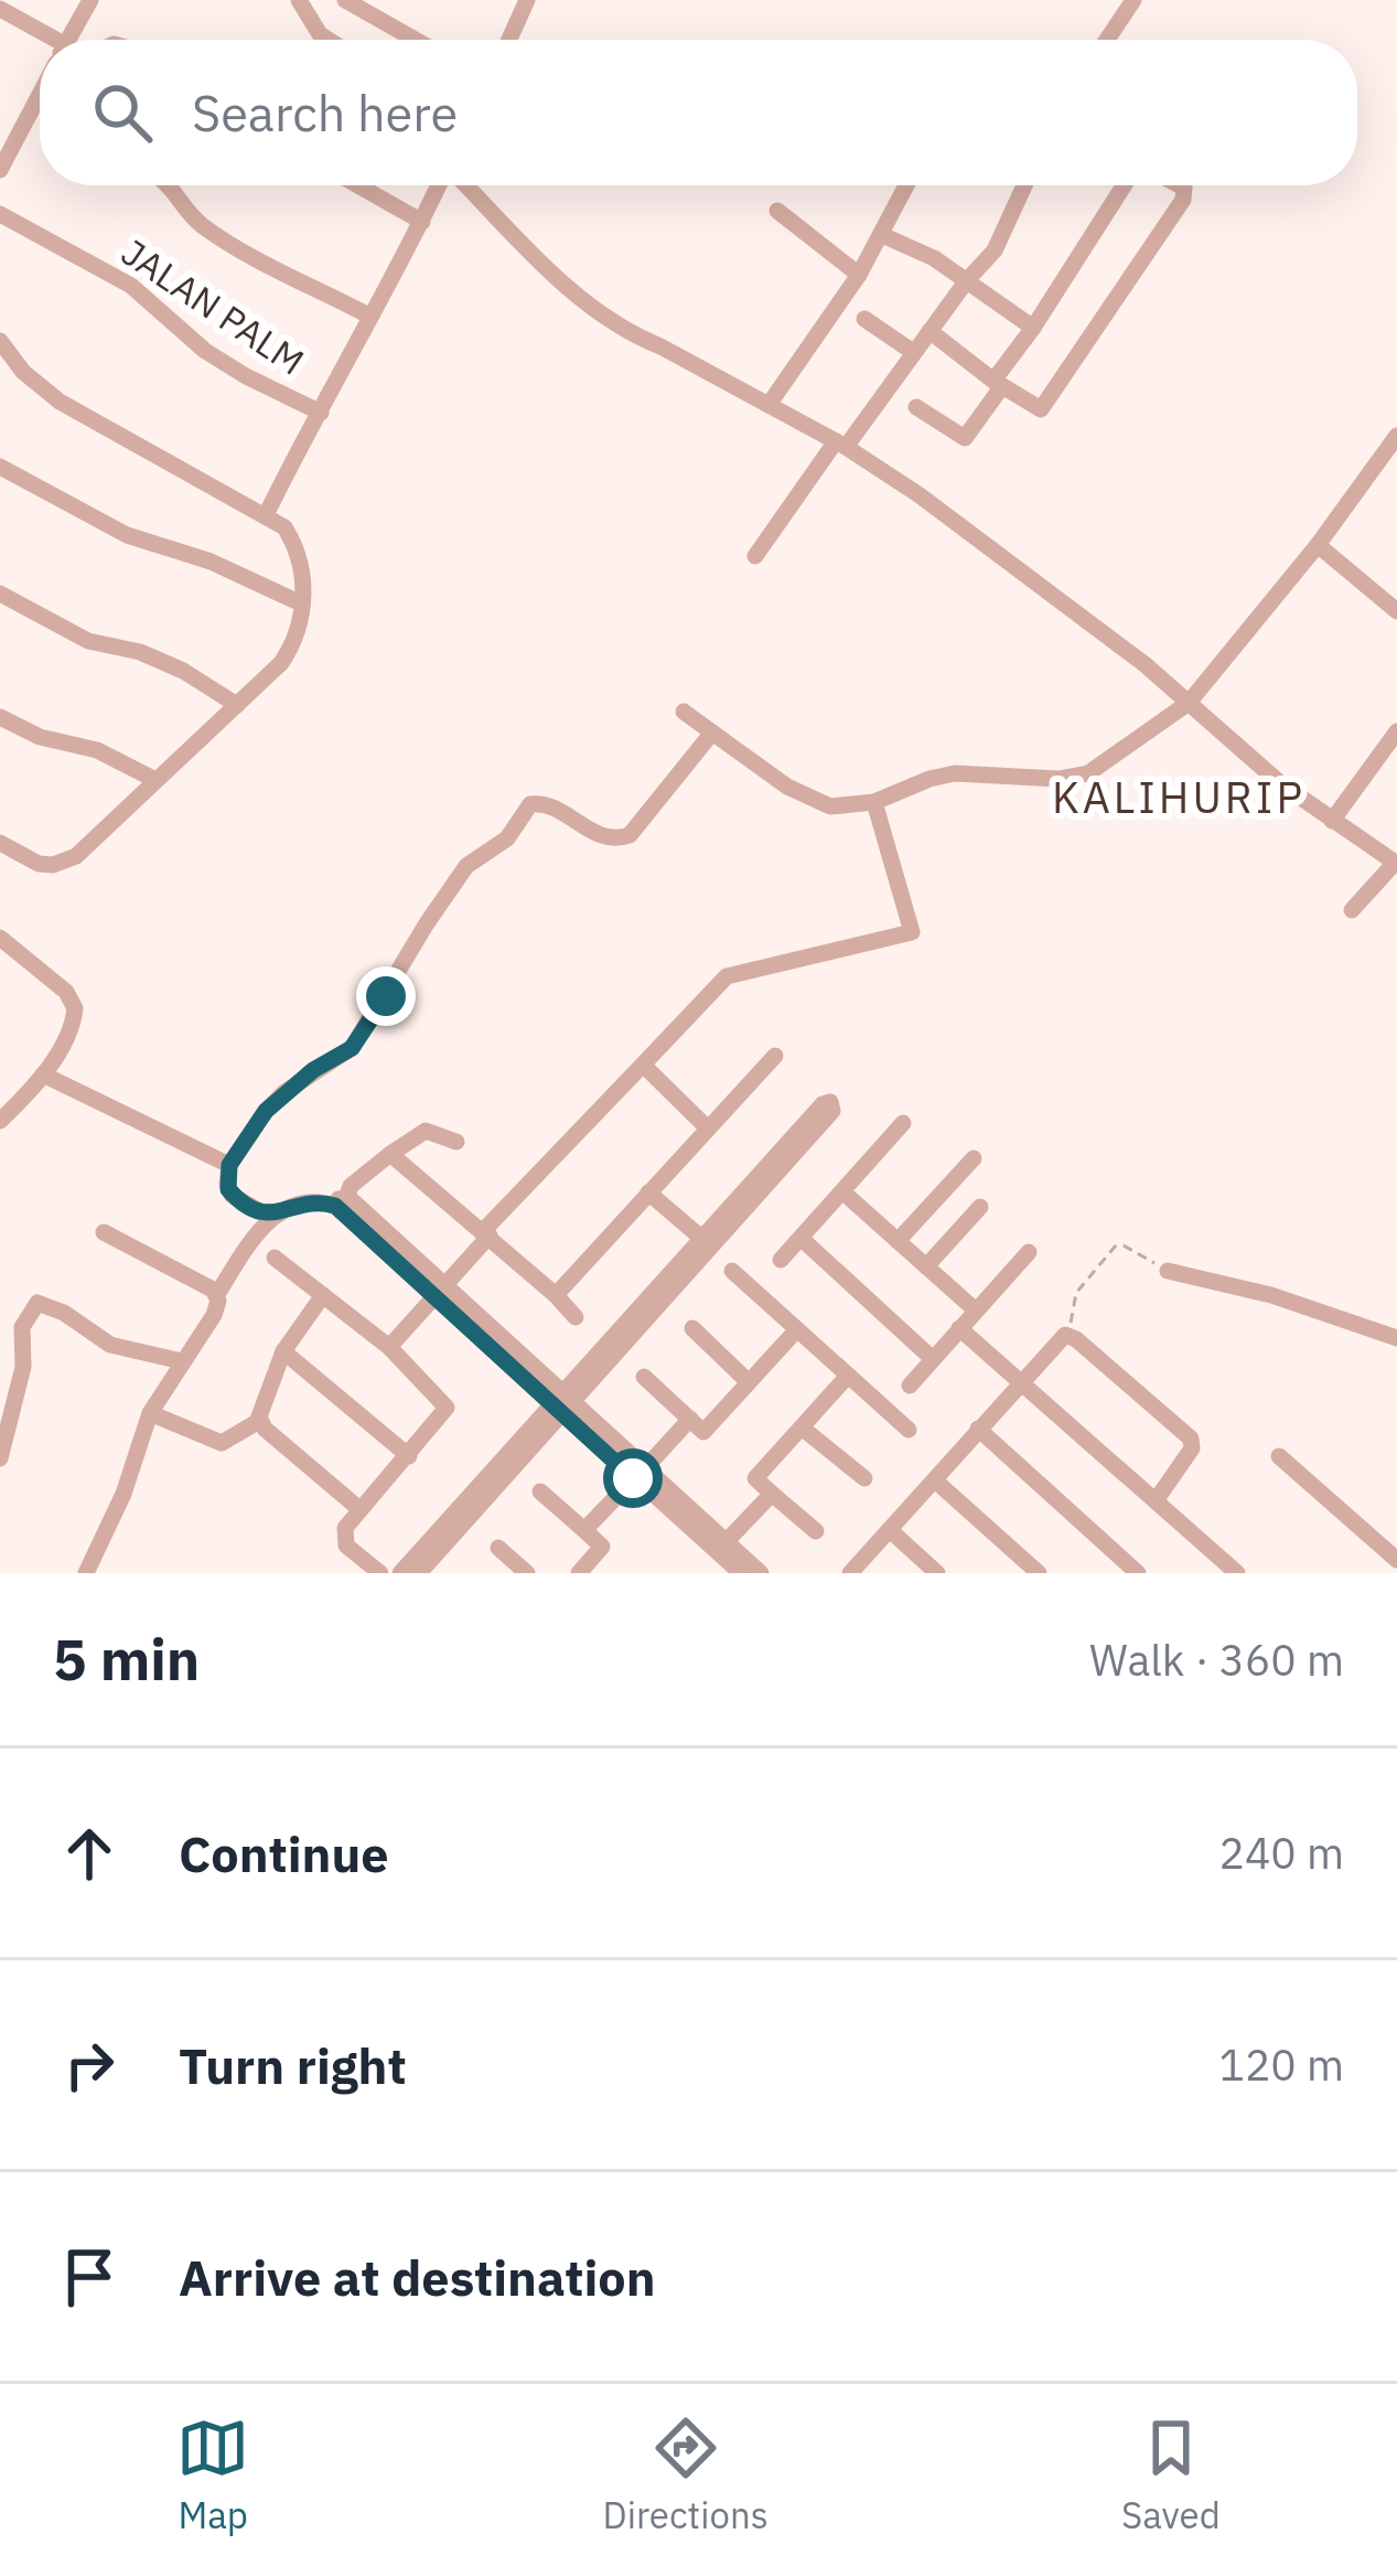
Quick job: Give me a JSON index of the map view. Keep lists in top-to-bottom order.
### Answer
{
  "streets": {
    "street": ["JALAN PALM"]
  },
  "districts": ["KALIHURIP"],
  "page": {
    "search": "Search here",
    "heading": ["5 min", "Walk · 360 m"],
    "list": [
      ["Continue", "240 m"],
      ["Turn right", "120 m"],
      "Arrive at destination"
    ],
    "nav": ["Map", "Directions", "Saved"]
  }
}
